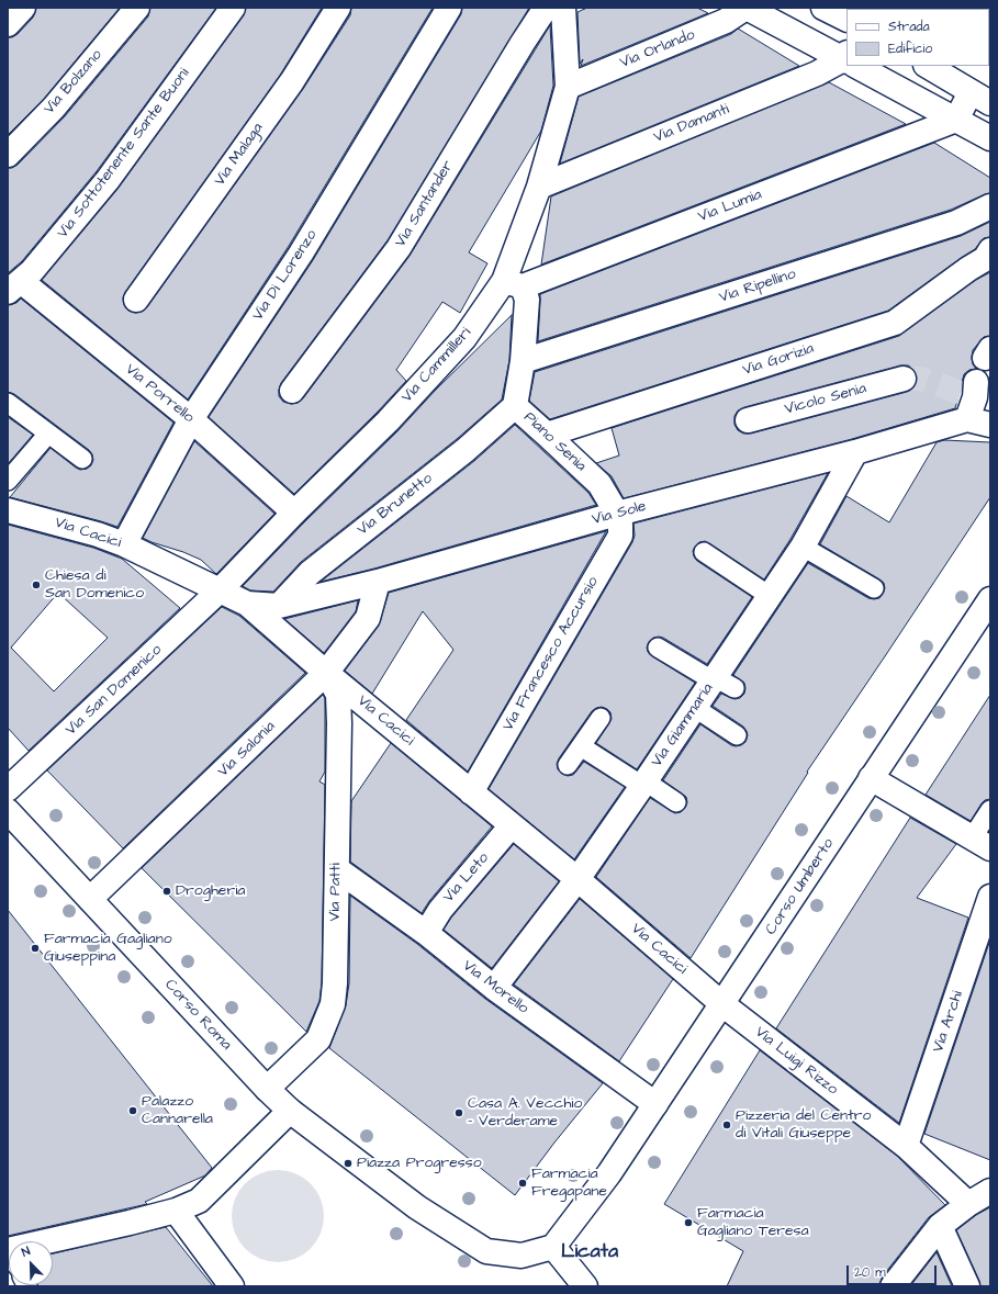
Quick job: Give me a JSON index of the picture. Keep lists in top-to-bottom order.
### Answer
{
  "streets": {
    "street": [
      "Via Orlando",
      "Via Bolzano",
      "Via Damanti",
      "Via Sottotenente Sante Buoni",
      "Via Malaga",
      "Via Santander",
      "Via Lumia",
      "Via Di Lorenzo",
      "Via Ripellino",
      "Via Gorizia",
      "Via Cammilleri",
      "Via Porrello",
      "Vicolo Senia",
      "Piano Senia",
      "Via Brunetto",
      "Via Sole",
      "Via Cacici",
      "Via Francesco Accursio",
      "Via San Domenico",
      "Via Giammaria",
      "Via Salonia",
      "Via Leto",
      "Corso Umberto",
      "Via Patti",
      "Via Morello",
      "Corso Roma",
      "Via Archi",
      "Via Luigi Rizzo"
    ]
  },
  "crossings": [
    ["Via Orlando", "Via Cammilleri"],
    ["Via Damanti", "Via Cammilleri"],
    ["Via Sottotenente Sante Buoni", "Via Porrello"],
    ["Via Lumia", "Via Cammilleri"],
    ["Via Lumia", "Piano Senia"],
    ["Via Di Lorenzo", "Via Porrello"],
    ["Via Di Lorenzo", "Via Cacici"],
    ["Via Ripellino", "Piano Senia"],
    ["Via Gorizia", "Piano Senia"],
    ["Via Cammilleri", "Via Porrello"],
    ["Via Cammilleri", "Piano Senia"],
    ["Via Cammilleri", "Via Cacici"],
    ["Via Cammilleri", "Via San Domenico"],
    ["Piano Senia", "Via Brunetto"],
    ["Piano Senia", "Via Sole"],
    ["Piano Senia", "Via Francesco Accursio"],
    ["Via Brunetto", "Via Sole"],
    ["Via Sole", "Via Cacici"],
    ["Via Sole", "Via Francesco Accursio"],
    ["Via Sole", "Via Giammaria"],
    ["Via Sole", "Via Salonia"],
    ["Via Cacici", "Via Francesco Accursio"],
    ["Via Cacici", "Via San Domenico"],
    ["Via Cacici", "Via Giammaria"],
    ["Via Cacici", "Via Salonia"],
    ["Via Cacici", "Via Leto"],
    ["Via Cacici", "Corso Umberto"],
    ["Via Cacici", "Via Patti"],
    ["Via Cacici", "Via Luigi Rizzo"],
    ["Via Giammaria", "Via Morello"],
    ["Via Salonia", "Via Patti"],
    ["Via Salonia", "Corso Roma"],
    ["Via Leto", "Via Morello"],
    ["Corso Umberto", "Via Morello"],
    ["Corso Umberto", "Corso Roma"],
    ["Corso Umberto", "Via Luigi Rizzo"],
    ["Via Patti", "Via Morello"],
    ["Via Patti", "Corso Roma"],
    ["Via Archi", "Via Luigi Rizzo"]
  ],
  "districts": ["Licata"],
  "places": [
    "Chiesa di San Domenico",
    "Drogheria",
    "Farmacia Gagliano Giuseppina",
    "Palazzo Cannarella",
    "Casa A. Vecchio - Verderame",
    "Pizzeria del Centro di Vitali Giuseppe",
    "Piazza Progresso",
    "Farmacia Fregapane",
    "Farmacia Gagliano Teresa"
  ],
  "legend": ["Strada", "Edificio"],
  "scale_bar": "20 m",
  "north": "top left"
}
